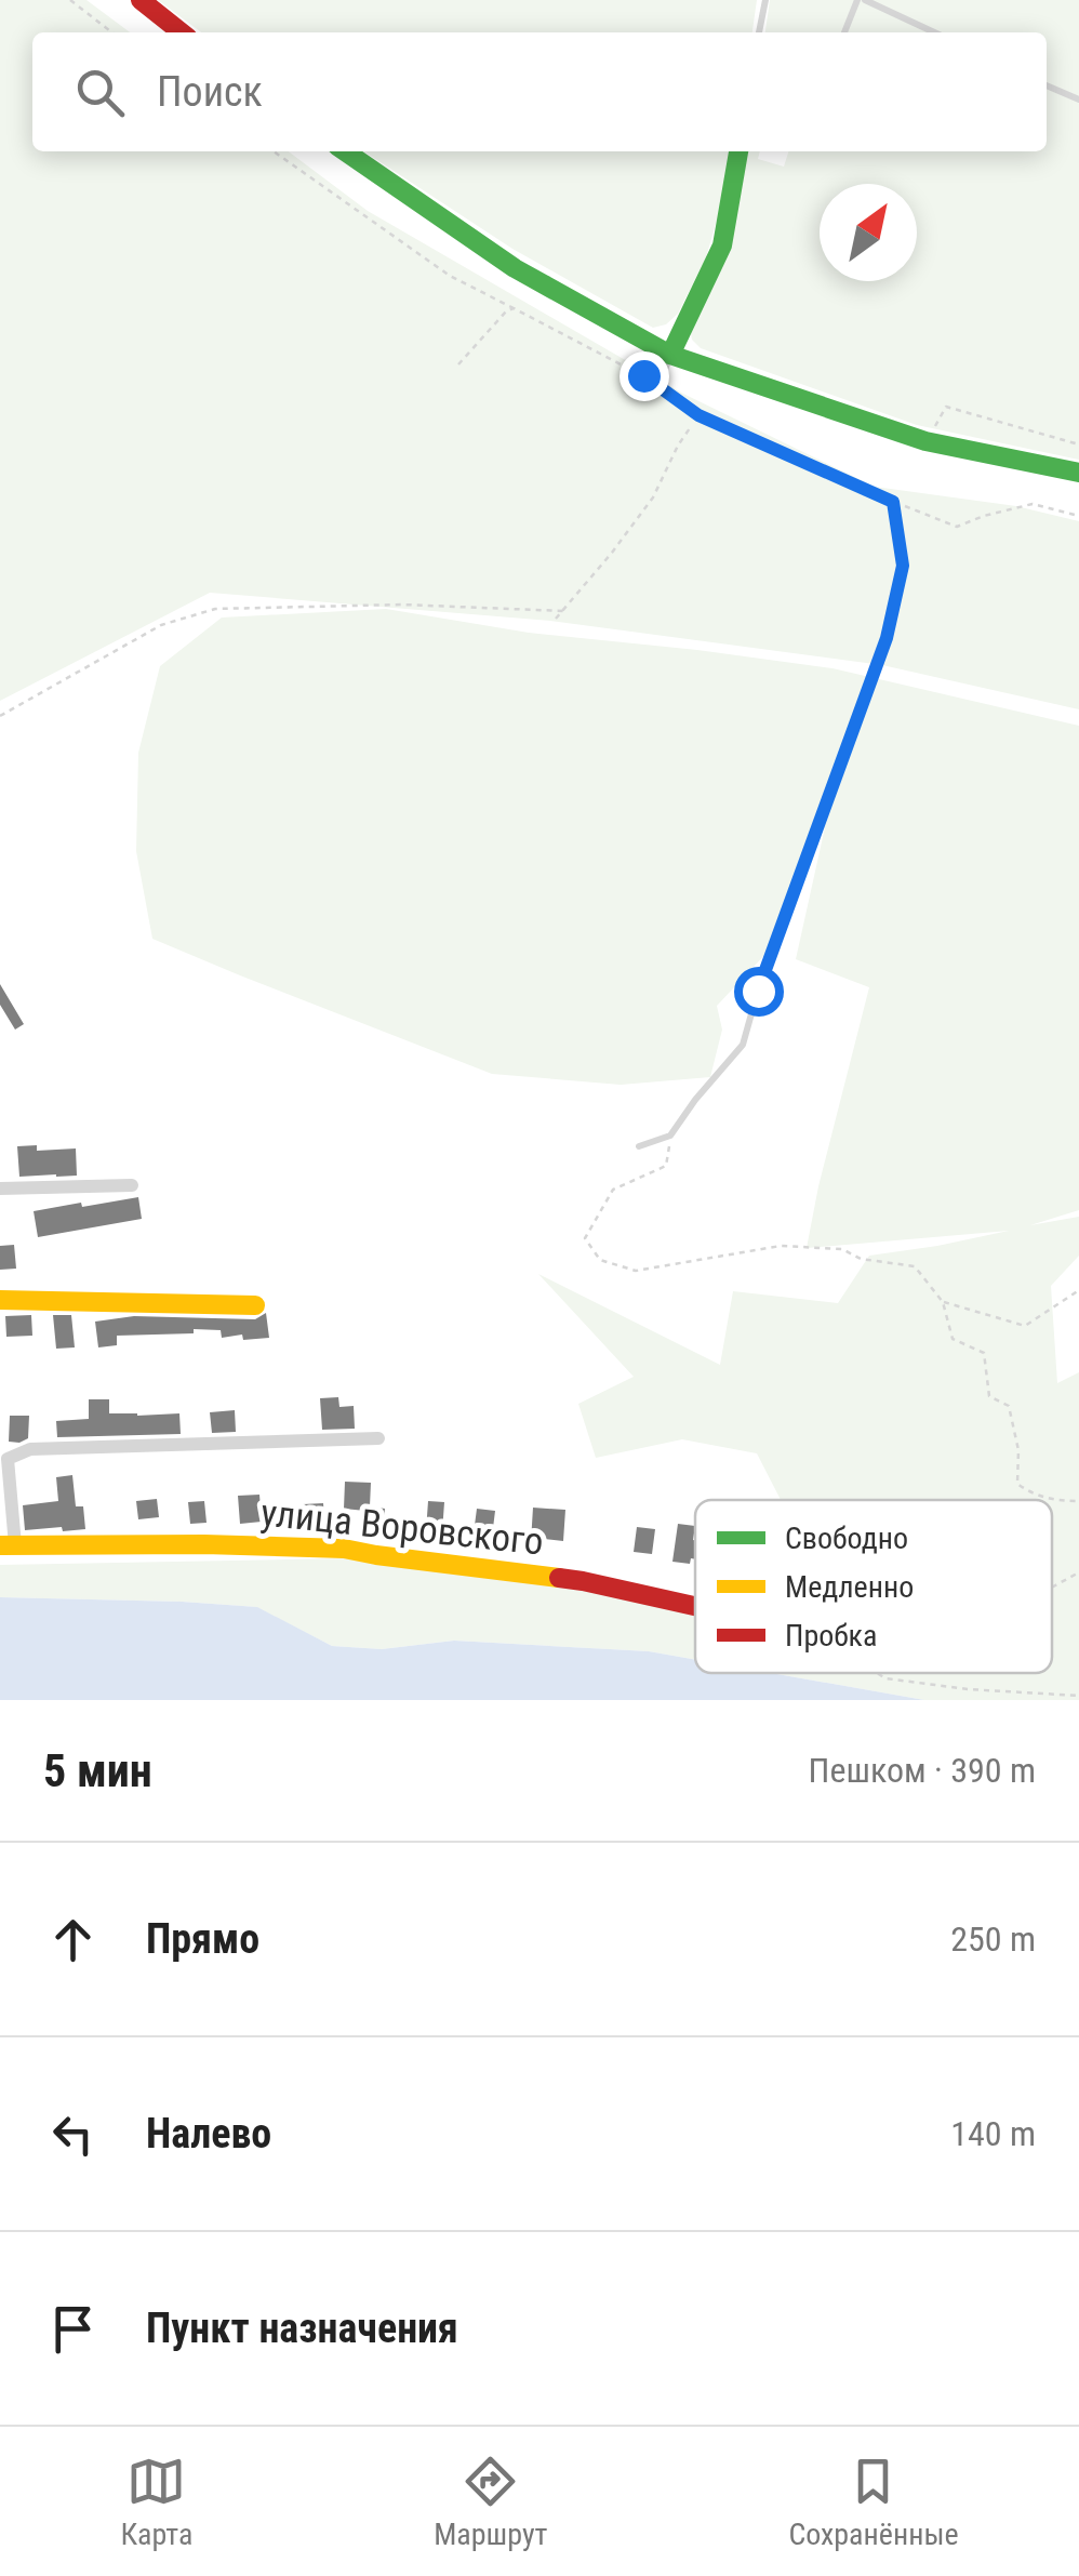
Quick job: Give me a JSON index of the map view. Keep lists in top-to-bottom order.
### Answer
{
  "streets": {
    "street": ["улица Воровского"]
  },
  "legend": ["Свободно", "Медленно", "Пробка"],
  "north": "top right",
  "page": {
    "search": "Поиск",
    "heading": ["5 мин", "Пешком · 390 m"],
    "list": [
      ["Прямо", "250 m"],
      ["Налево", "140 m"],
      "Пункт назначения"
    ],
    "nav": ["Карта", "Маршрут", "Сохранённые"]
  }
}
